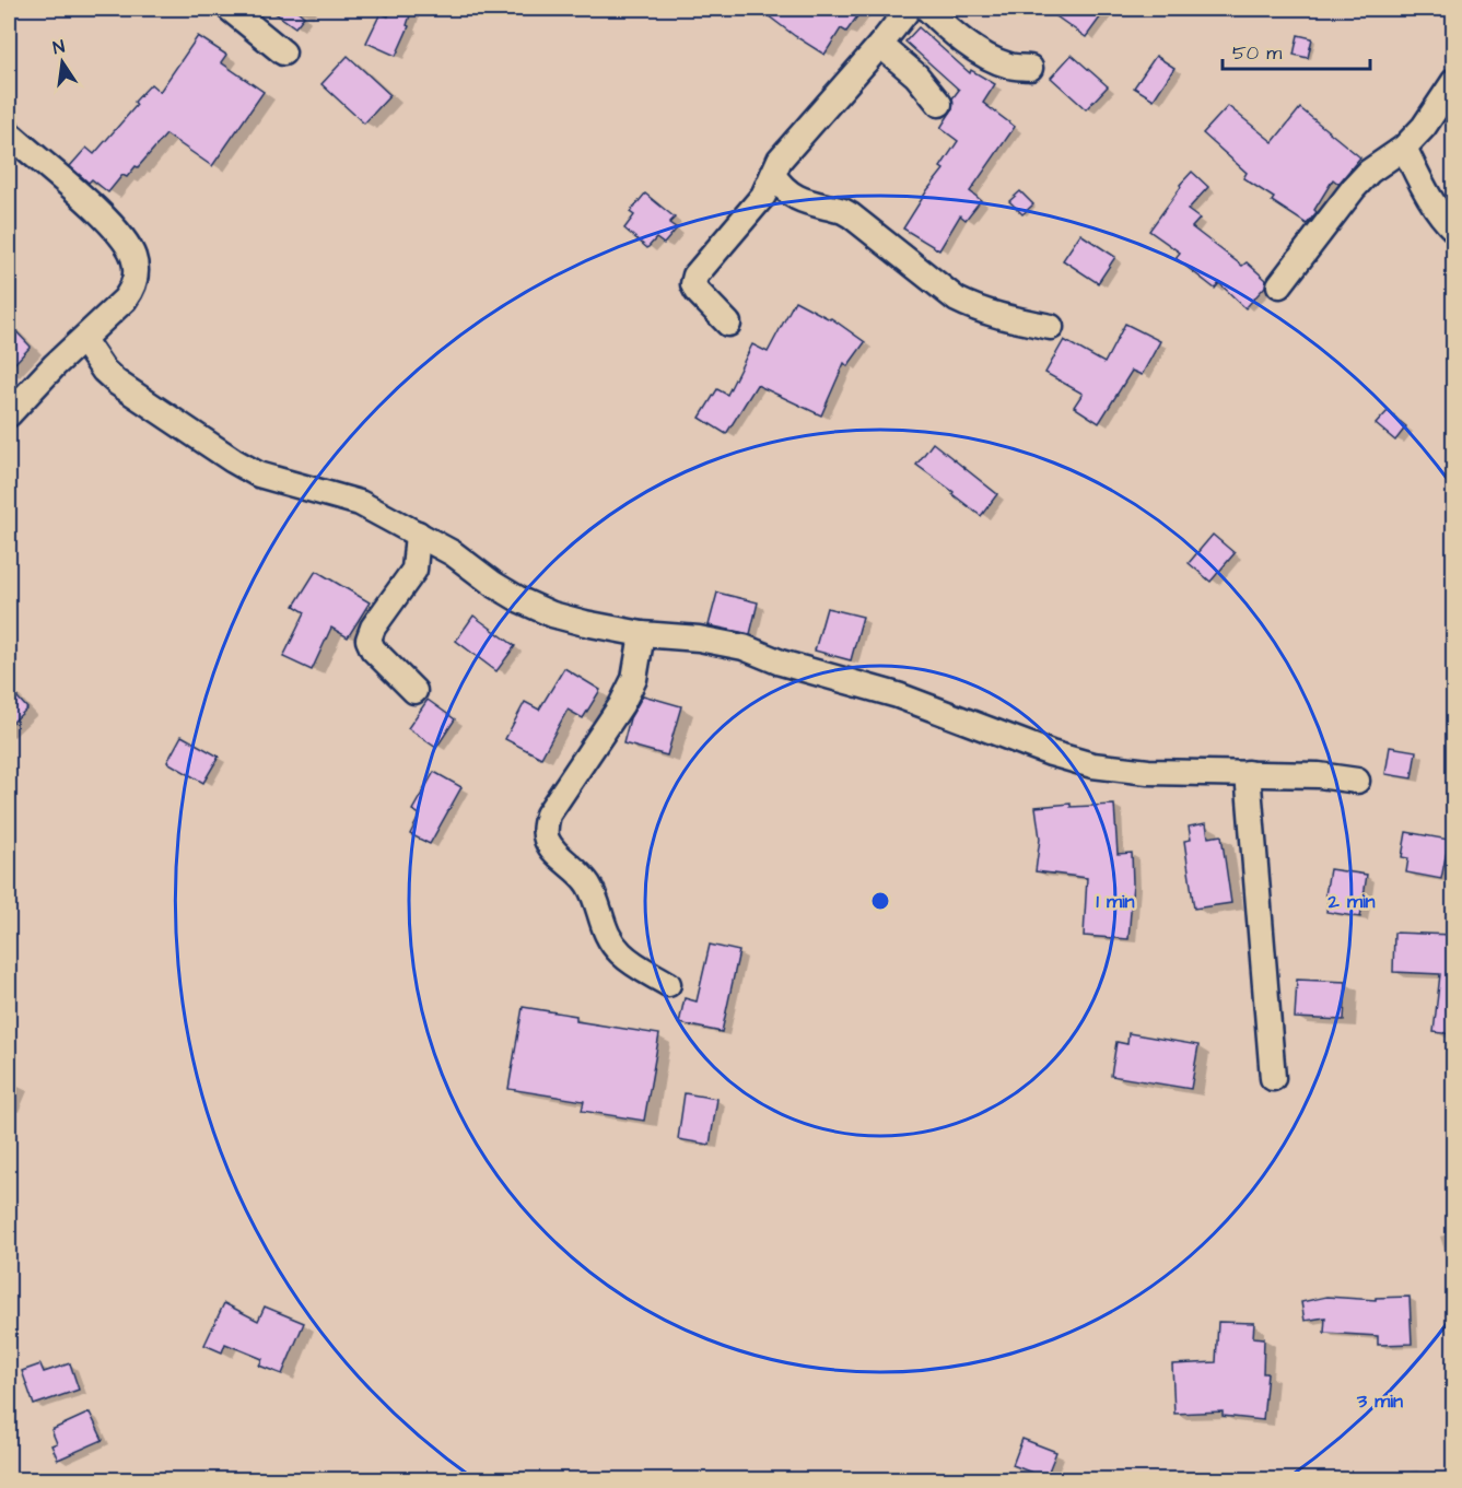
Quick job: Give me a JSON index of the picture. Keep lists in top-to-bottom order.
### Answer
{
  "scale_bar": "50 m",
  "north": "top",
  "rings": ["1 min", "2 min", "3 min"]
}
